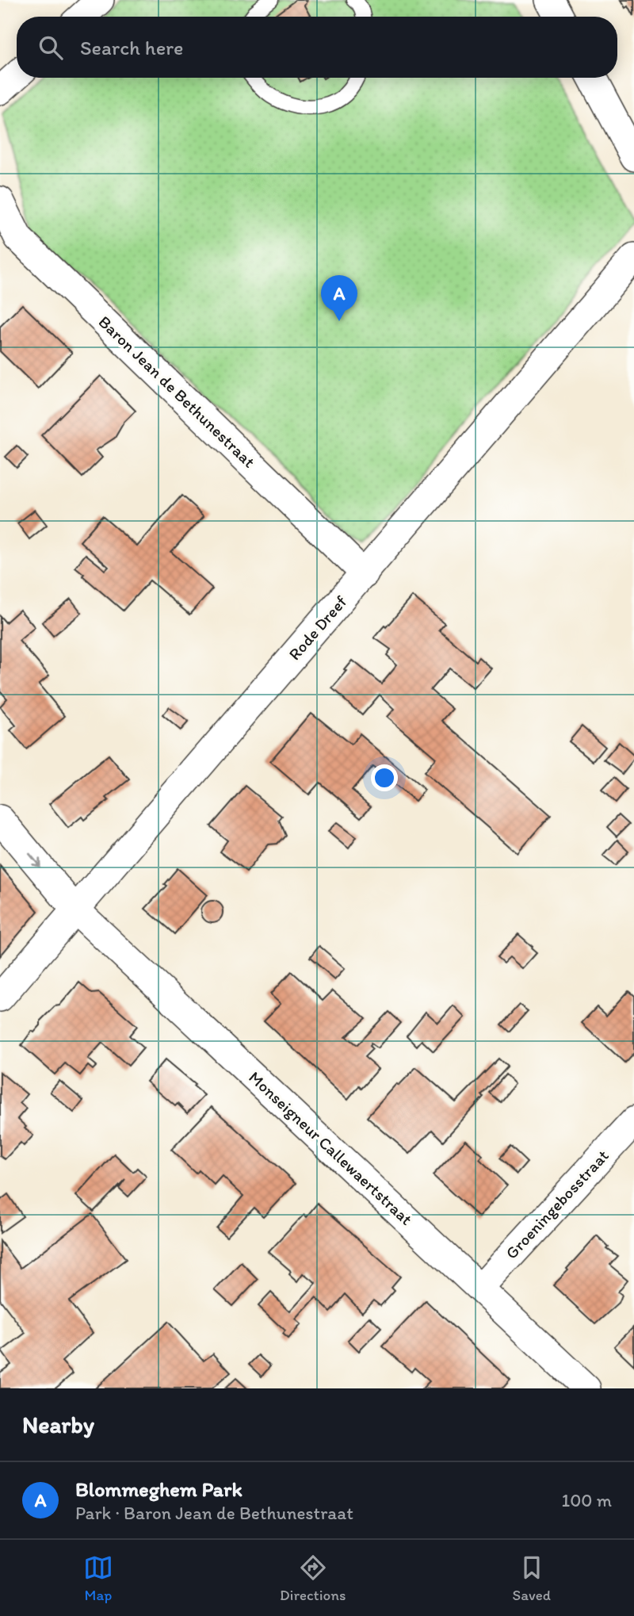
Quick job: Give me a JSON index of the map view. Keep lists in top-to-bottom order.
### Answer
{
  "streets": {
    "street": [
      "Baron Jean de Bethunestraat",
      "Rode Dreef",
      "Monseigneur Callewaertstraat",
      "Groeningebosstraat"
    ]
  },
  "crossings": [
    ["Baron Jean de Bethunestraat", "Rode Dreef"],
    ["Rode Dreef", "Monseigneur Callewaertstraat"],
    ["Monseigneur Callewaertstraat", "Groeningebosstraat"]
  ],
  "page": {
    "search": "Search here",
    "pins": "A",
    "heading": "Nearby",
    "list": [
      {
        "mark": "A",
        "name": "Blommeghem Park",
        "note": "Park · Baron Jean de Bethunestraat",
        "value": "100 m"
      }
    ],
    "nav": ["Map", "Directions", "Saved"]
  }
}
